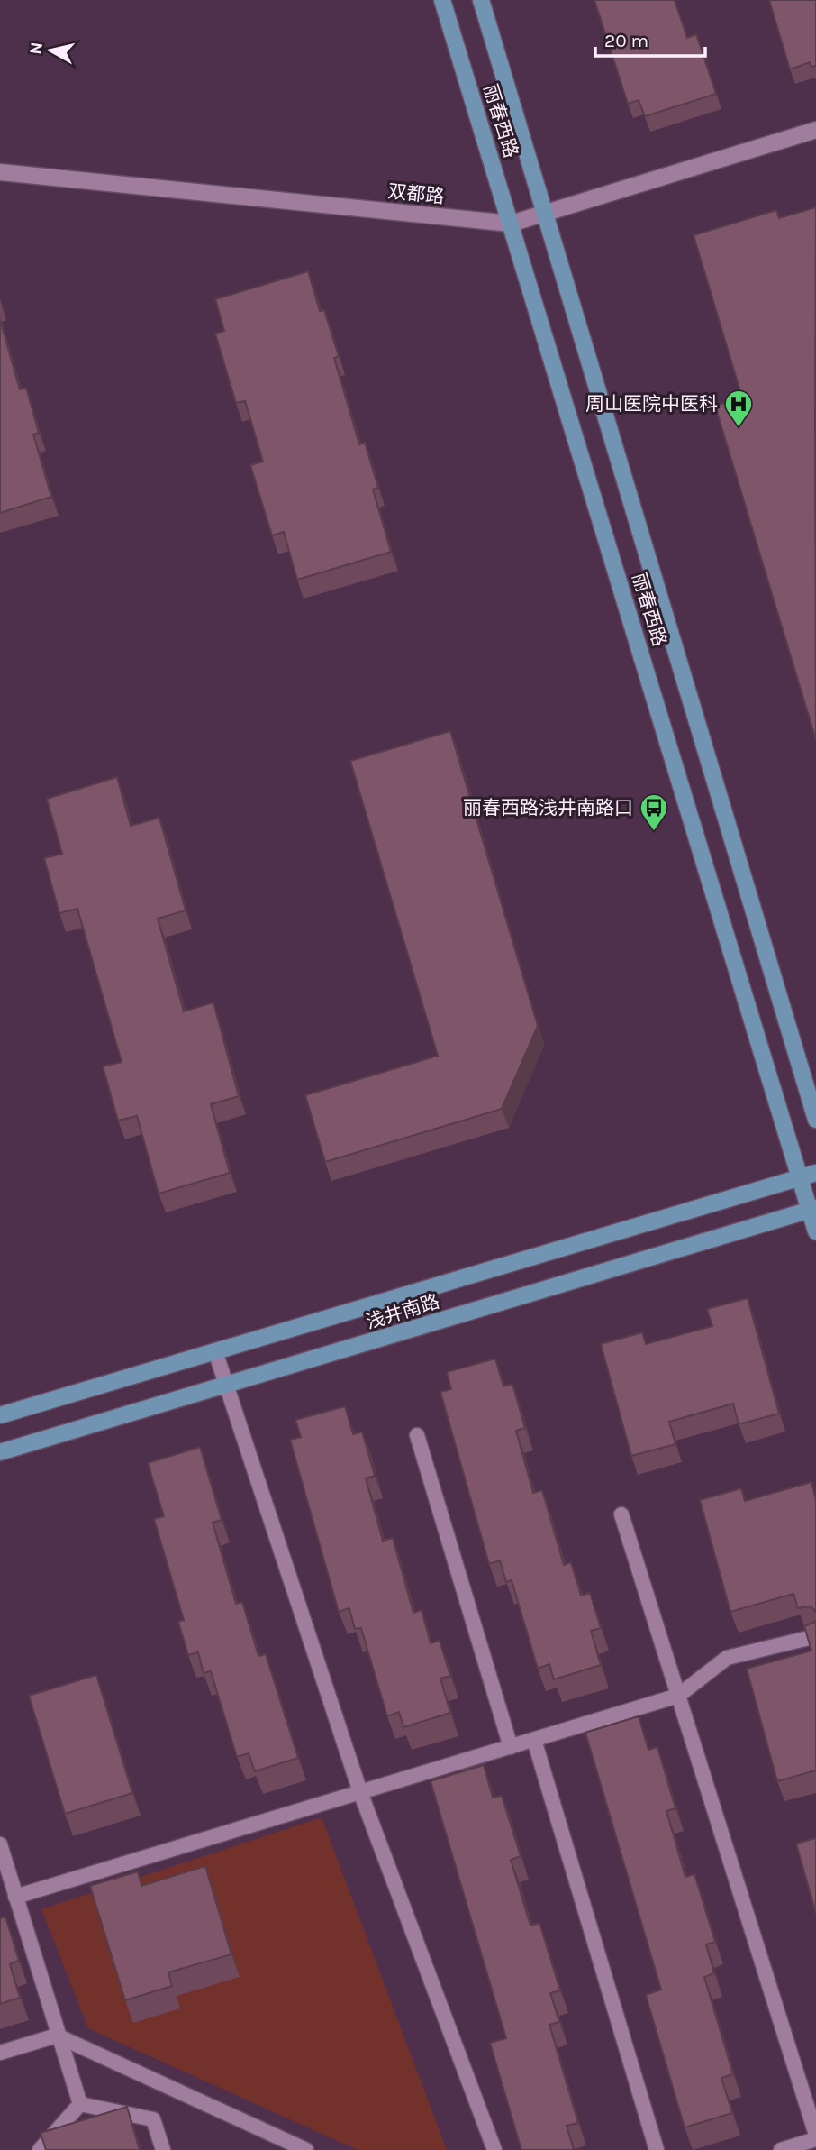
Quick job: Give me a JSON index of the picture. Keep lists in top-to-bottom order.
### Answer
{
  "streets": {
    "main road": ["丽春西路", "浅井南路"],
    "street": ["双都路"]
  },
  "crossings": [
    ["丽春西路", "双都路"],
    ["丽春西路", "浅井南路"]
  ],
  "places": {
    "hospital": ["周山医院中医科"],
    "bus stop": ["丽春西路浅井南路口"]
  },
  "scale_bar": "20 m",
  "north": "left"
}
